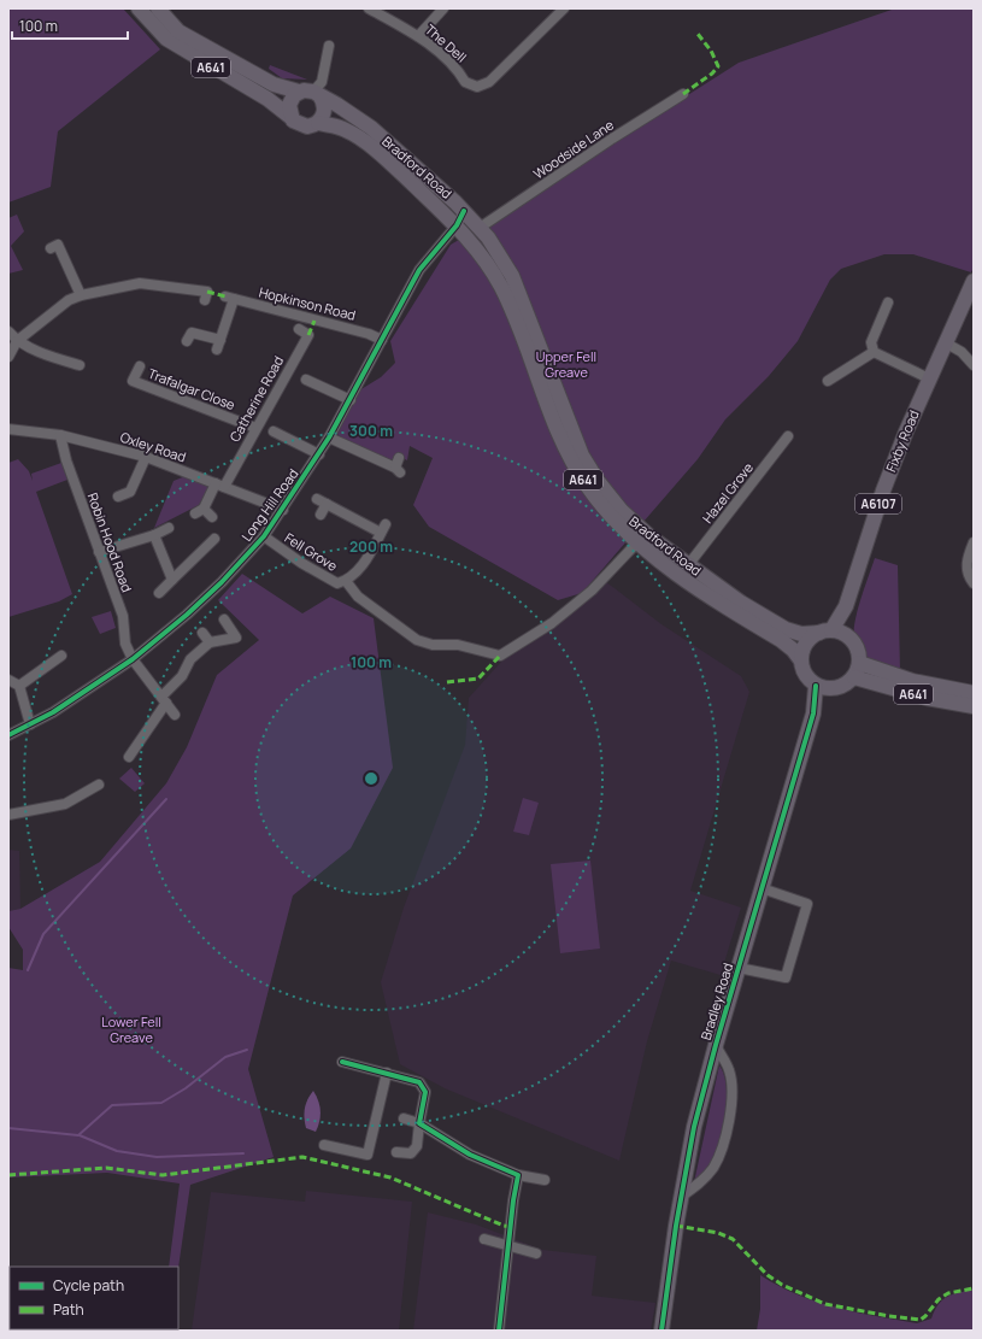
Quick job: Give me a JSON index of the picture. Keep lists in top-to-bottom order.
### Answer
{
  "streets": {
    "main road": [
      "A641",
      "Bradford Road",
      "Fixby Road",
      "A6107",
      "Bradley Road"
    ],
    "street": [
      "The Dell",
      "Woodside Lane",
      "Hopkinson Road",
      "Trafalgar Close",
      "Catherine Road",
      "Oxley Road",
      "Hazel Grove",
      "Long Hill Road",
      "Robin Hood Road",
      "Fell Grove"
    ]
  },
  "crossings": [
    ["A641", "Bradford Road"],
    ["A641", "Fixby Road"],
    ["A641", "Bradley Road"],
    ["Woodside Lane", "Bradford Road"],
    ["Bradford Road", "Fixby Road"],
    ["Bradford Road", "Hazel Grove"],
    ["Bradford Road", "Long Hill Road"],
    ["Bradford Road", "Fell Grove"],
    ["Bradford Road", "Bradley Road"],
    ["Hopkinson Road", "Long Hill Road"],
    ["Trafalgar Close", "Catherine Road"],
    ["Catherine Road", "Oxley Road"],
    ["Fixby Road", "Bradley Road"],
    ["Oxley Road", "Long Hill Road"],
    ["Oxley Road", "Robin Hood Road"],
    ["Long Hill Road", "Robin Hood Road"],
    ["Long Hill Road", "Fell Grove"]
  ],
  "parks": ["Upper Fell Greave", "Lower Fell Greave"],
  "legend": ["Cycle path", "Path"],
  "scale_bar": "100 m",
  "rings": ["300 m", "200 m", "100 m"]
}
